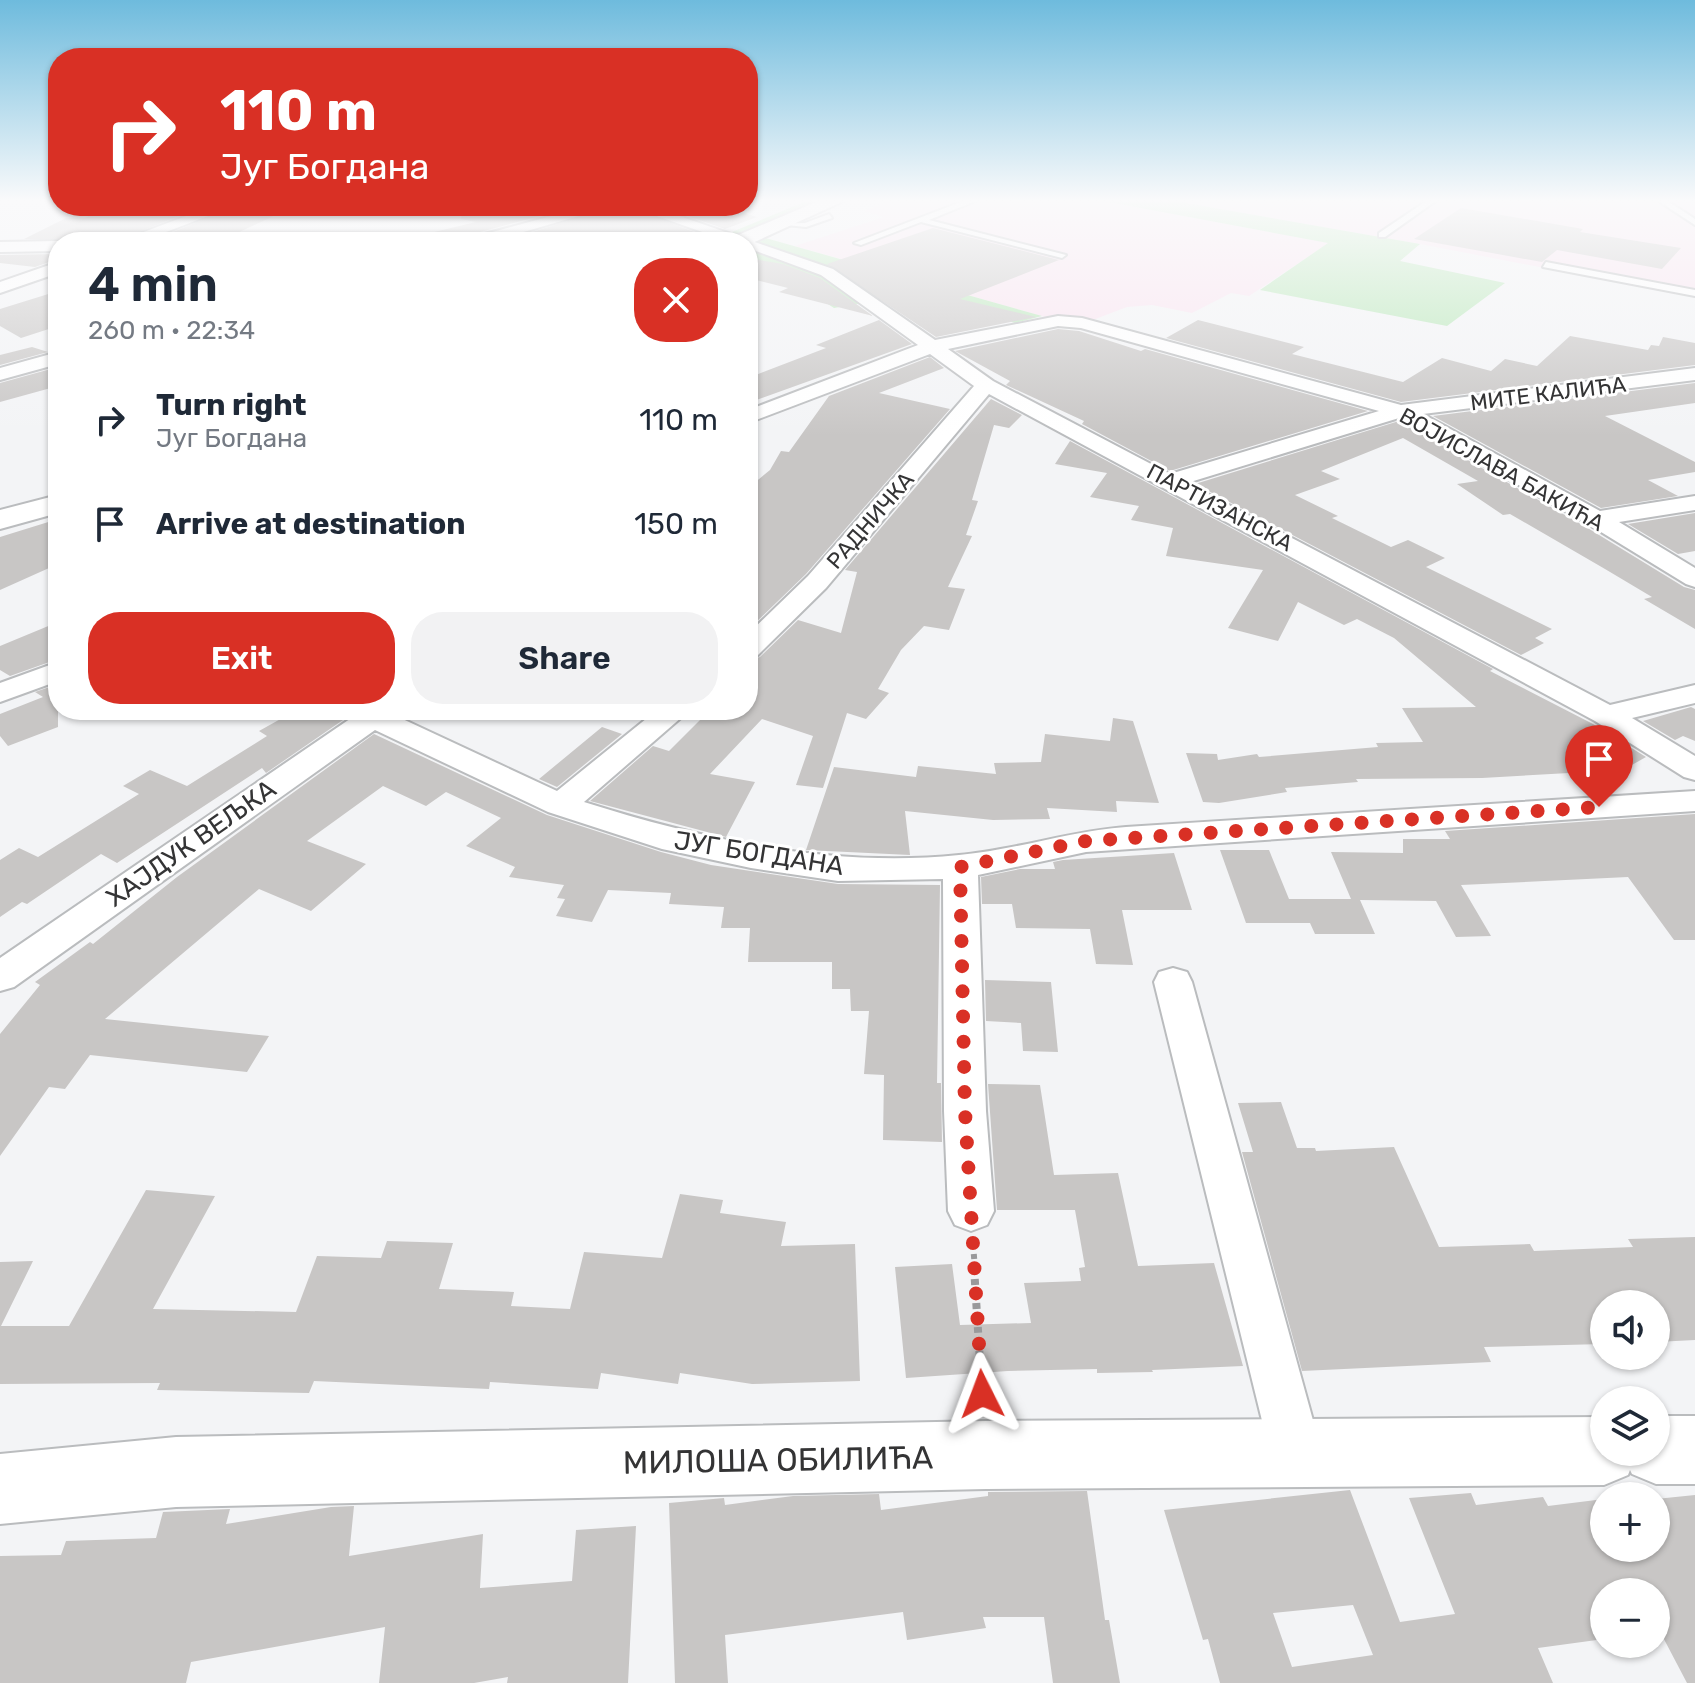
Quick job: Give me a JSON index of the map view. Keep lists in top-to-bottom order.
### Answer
{
  "streets": {
    "street": [
      "МИТЕ КАЛИЋА",
      "ВОЈИСЛАВА БАКИЋА",
      "ПАРТИЗАНСКА",
      "РАДНИЧКА",
      "ХАЈДУК ВЕЉКА",
      "ЈУГ БОГДАНА",
      "МИЛОША ОБИЛИЋА"
    ]
  },
  "crossings": [
    ["МИТЕ КАЛИЋА", "ВОЈИСЛАВА БАКИЋА"],
    ["МИТЕ КАЛИЋА", "ПАРТИЗАНСКА"],
    ["ВОЈИСЛАВА БАКИЋА", "ПАРТИЗАНСКА"],
    ["ПАРТИЗАНСКА", "РАДНИЧКА"]
  ],
  "page": {
    "turn": ["110 m", "Југ Богдана"],
    "heading": ["4 min", "260 m · 22:34"],
    "list": [
      {
        "name": "Turn right",
        "note": "Југ Богдана",
        "value": "110 m"
      },
      {
        "name": "Arrive at destination",
        "value": "150 m"
      }
    ],
    "buttons": ["Exit", "Share"],
    "map_buttons": ["+", "−"]
  }
}
